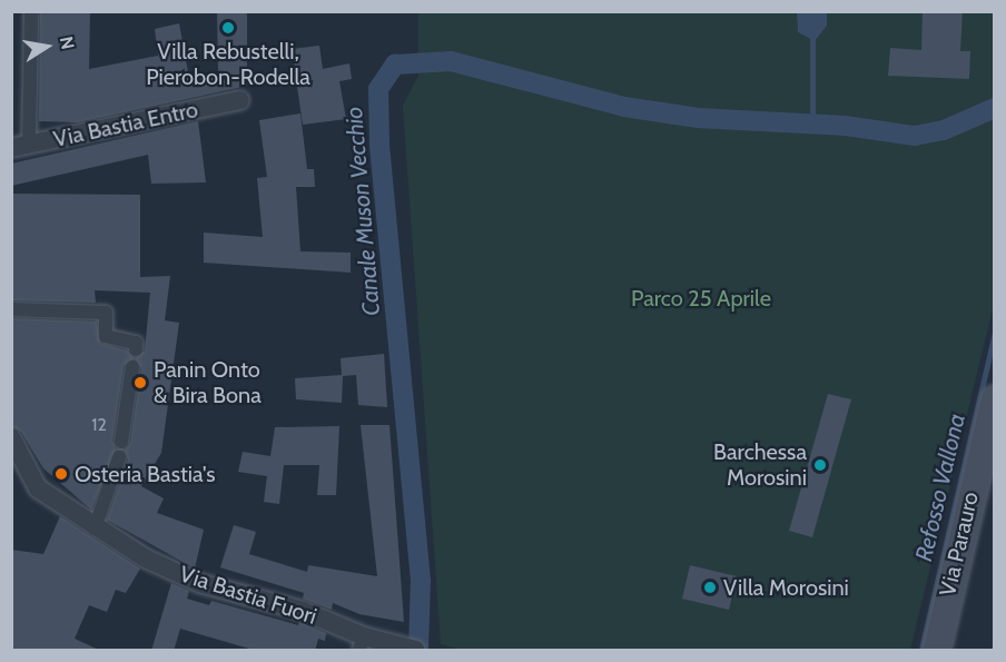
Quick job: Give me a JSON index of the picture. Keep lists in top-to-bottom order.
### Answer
{
  "streets": {
    "main road": ["Via Parauro"],
    "street": ["Via Bastia Entro", "Via Bastia Fuori"]
  },
  "water": ["Canale Muson Vecchio", "Refosso Vallona"],
  "parks": ["Parco 25 Aprile"],
  "places": [
    "Villa Rebustelli, Pierobon-Rodella",
    "Panin Onto & Bira Bona",
    "Barchessa Morosini",
    "Osteria Bastia's",
    "Villa Morosini"
  ],
  "house_numbers": ["12"],
  "north": "right"
}
